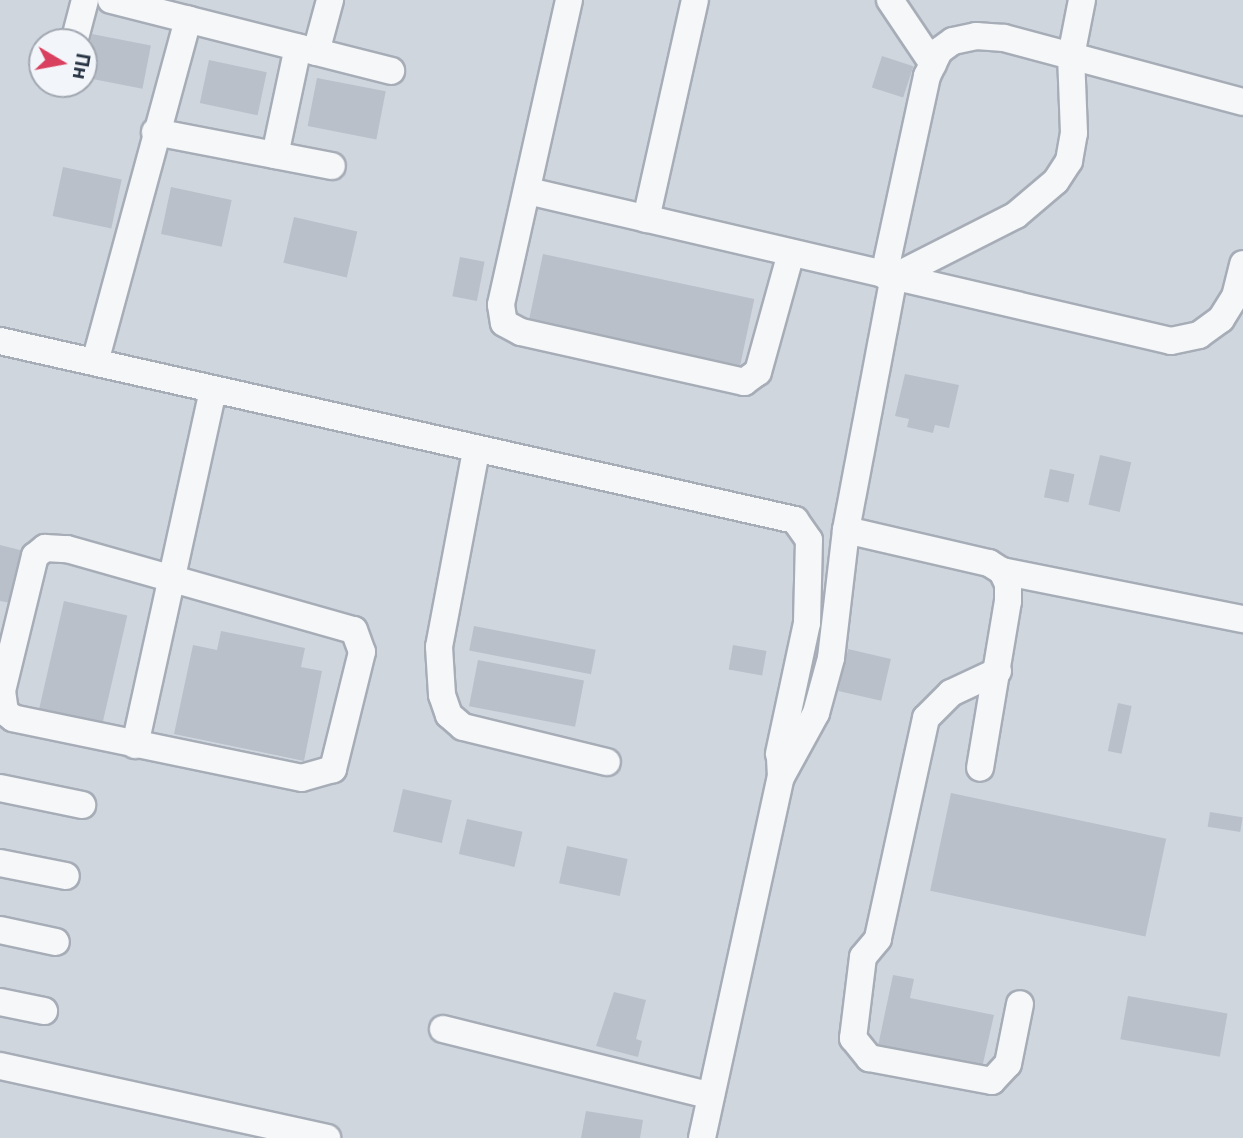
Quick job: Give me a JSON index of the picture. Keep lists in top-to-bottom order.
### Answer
{
  "north": "right"
}
